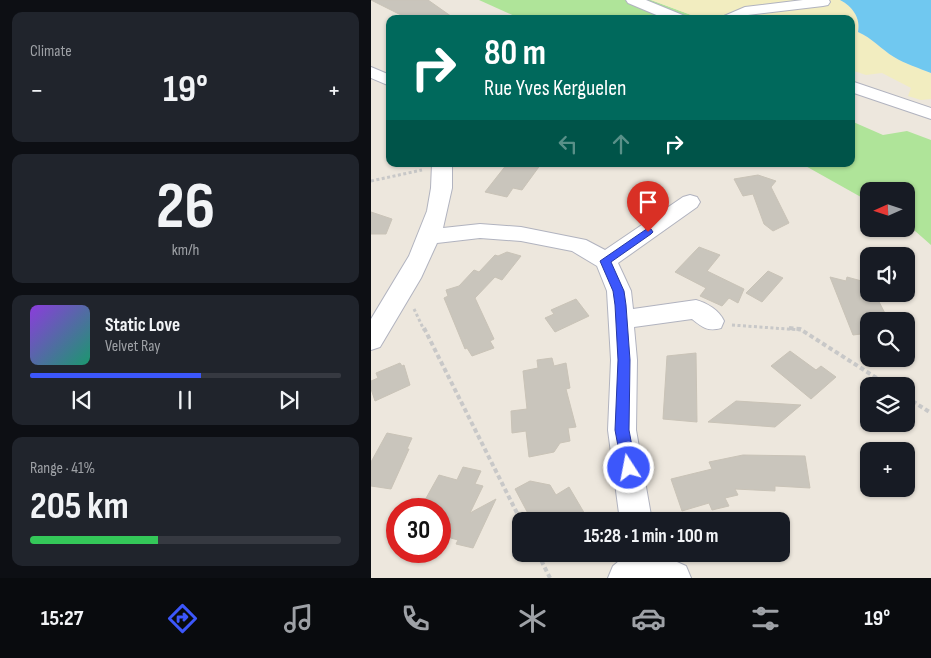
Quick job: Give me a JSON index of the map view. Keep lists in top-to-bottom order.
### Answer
{
  "north": "left",
  "page": {
    "tile": [
      "Climate",
      ["26", "km/h"],
      ["Range · 41%", "205 km"]
    ],
    "turn": ["80 m", "Rue Yves Kerguelen"],
    "heat": ["−", "19°", "+"],
    "map_buttons": "+",
    "song": ["Static Love", "Velvet Ray"],
    "limit": "30",
    "trip": "15:28 · 1 min · 100 m",
    "tabs": ["15:27", "19°"]
  }
}
